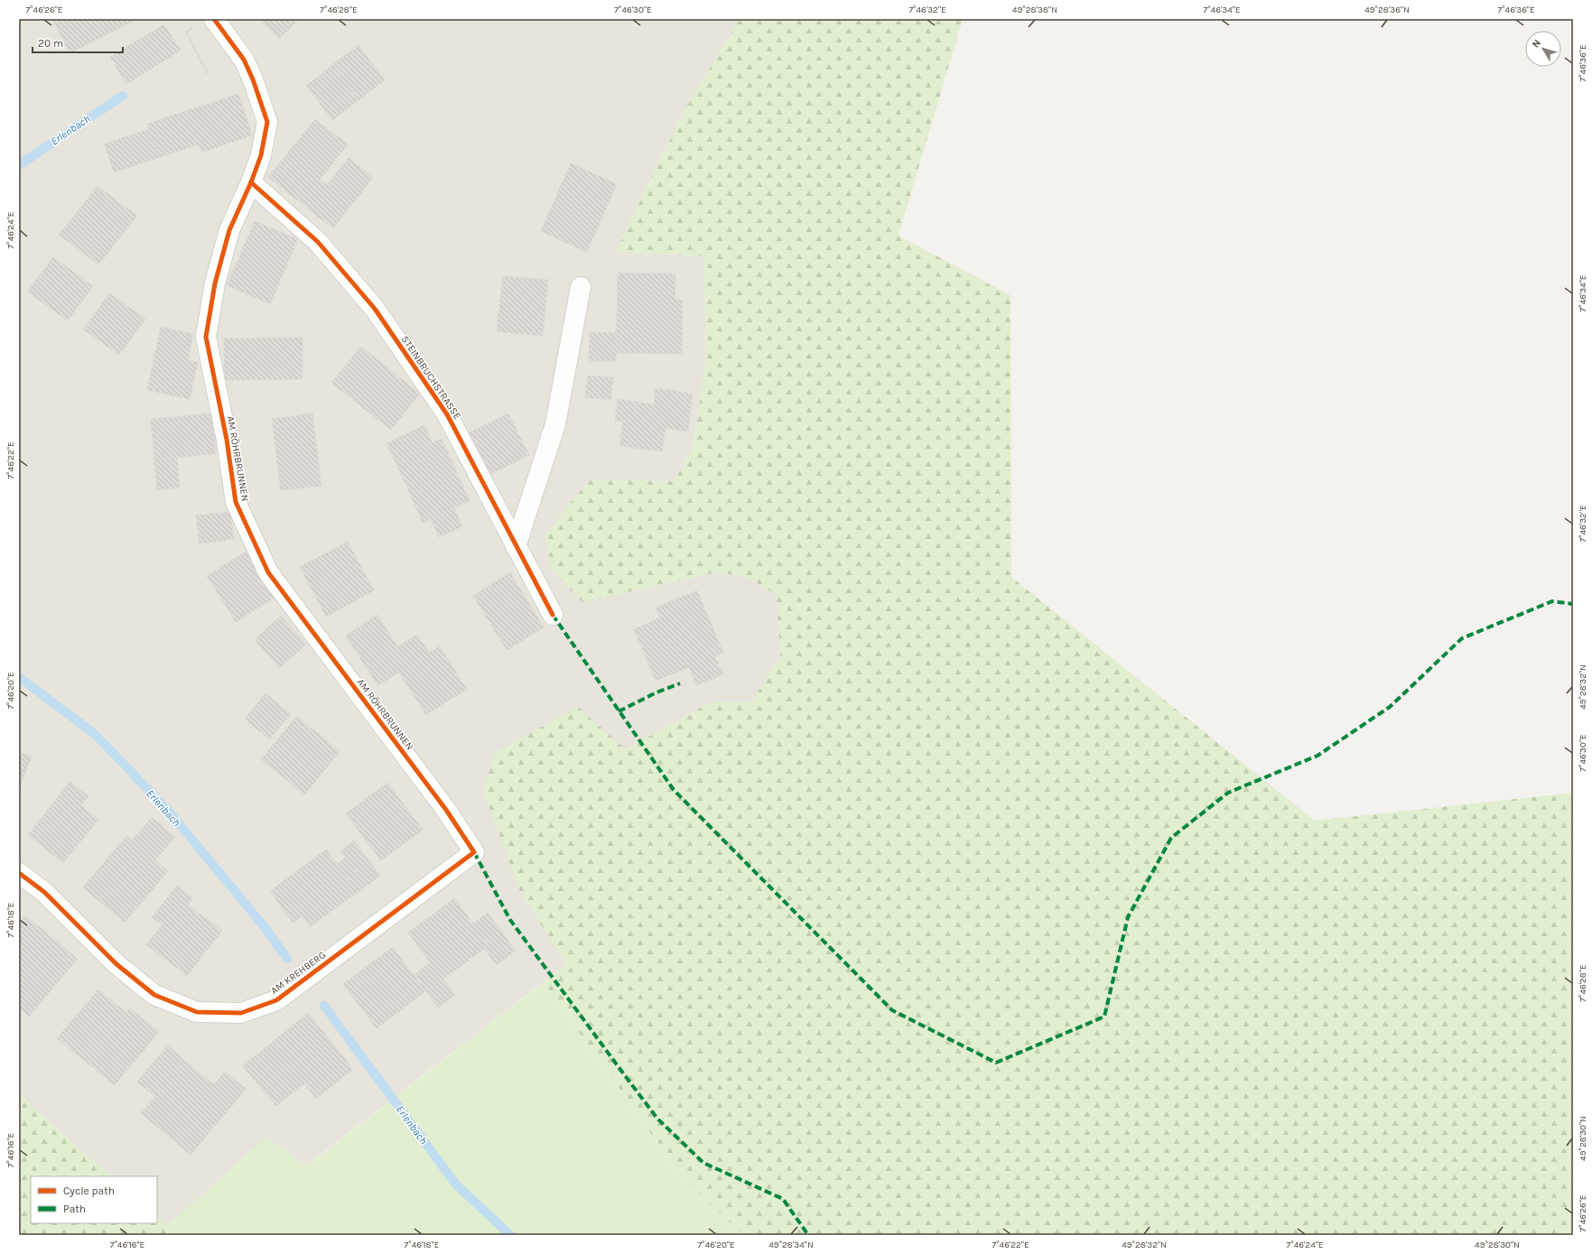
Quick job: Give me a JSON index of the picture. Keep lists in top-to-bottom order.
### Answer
{
  "streets": {
    "street": ["STEINBRUCHSTRASSE", "AM RÖHRBRUNNEN", "AM KREHBERG"]
  },
  "crossings": [
    ["STEINBRUCHSTRASSE", "AM RÖHRBRUNNEN"],
    ["AM RÖHRBRUNNEN", "AM KREHBERG"]
  ],
  "water": ["Erlenbach"],
  "legend": ["Cycle path", "Path"],
  "scale_bar": "20 m",
  "north": "top left",
  "coordinates": [
    "7°46'26\"E",
    "7°46'28\"E",
    "7°46'30\"E",
    "7°46'32\"E",
    "49°28'38\"N",
    "7°46'34\"E",
    "49°28'36\"N",
    "7°46'36\"E",
    "7°46'24\"E",
    "7°46'22\"E",
    "49°28'32\"N",
    "7°46'20\"E",
    "7°46'18\"E",
    "49°28'30\"N",
    "7°46'16\"E",
    "49°28'34\"N"
  ]
}
